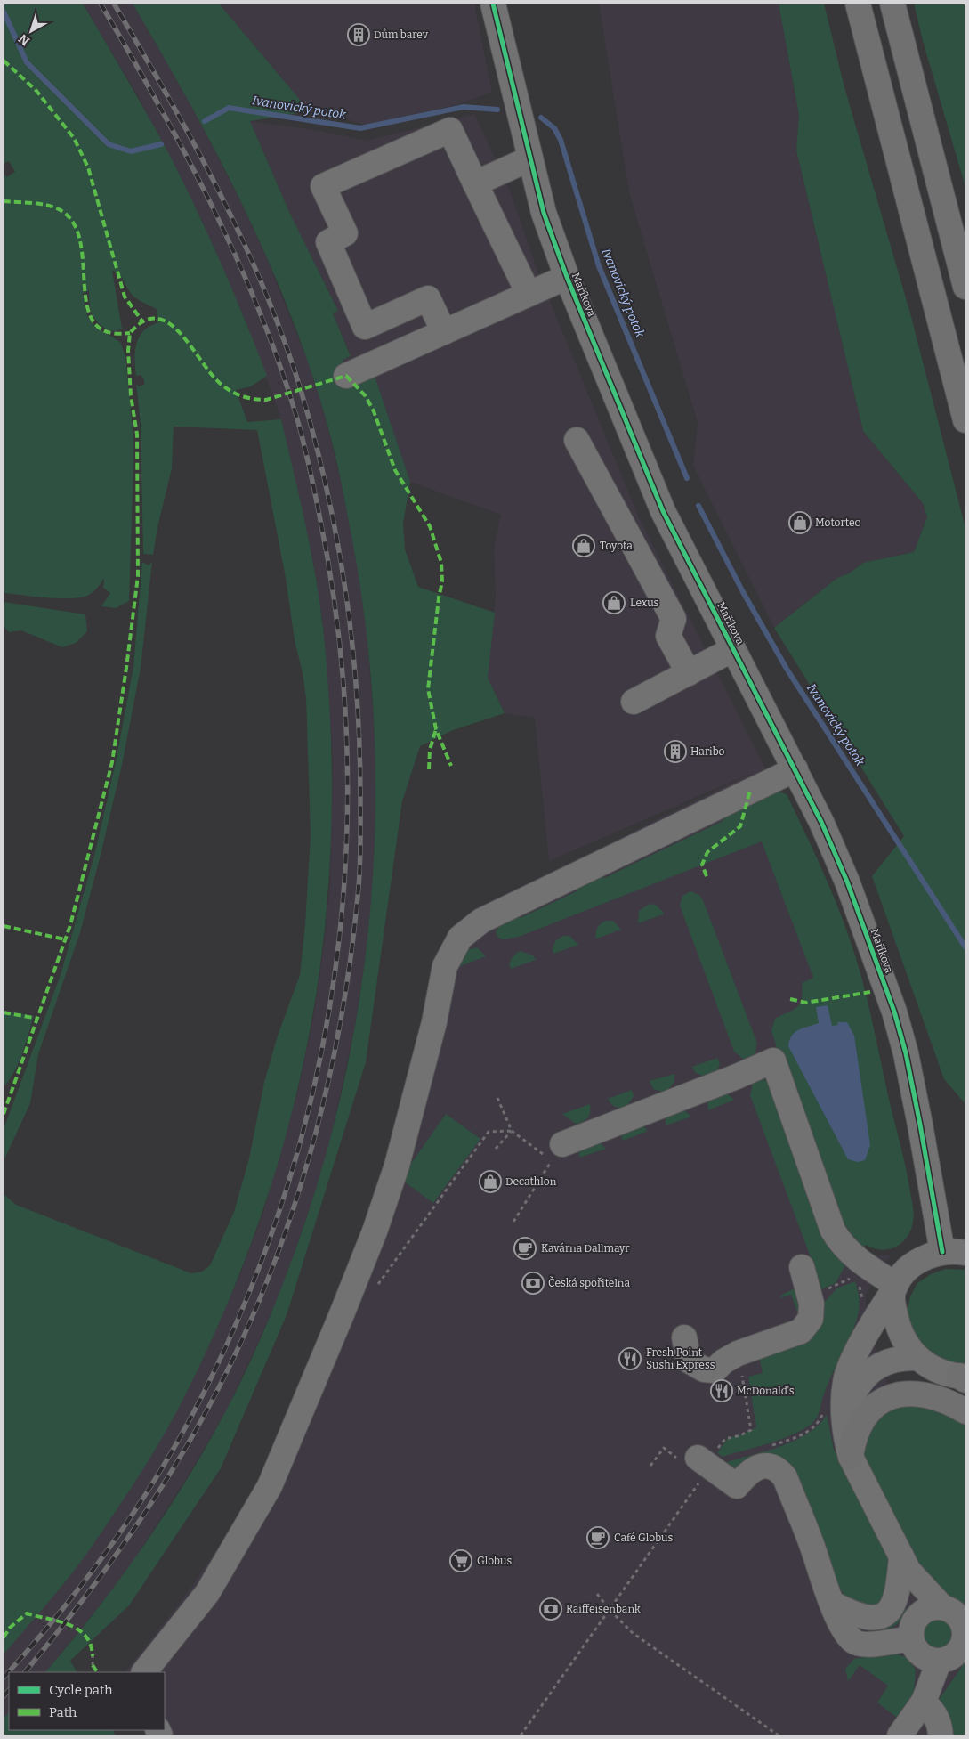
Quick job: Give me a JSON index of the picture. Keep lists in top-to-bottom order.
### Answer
{
  "streets": {
    "street": ["Maříkova"]
  },
  "water": ["Ivanovický potok"],
  "places": {
    "building": ["Dům barev", "Haribo"],
    "shop": [
      "Motortec",
      "Toyota",
      "Lexus",
      "Decathlon"
    ],
    "cafe": ["Kavárna Dallmayr", "Café Globus"],
    "bank": ["Česká spořitelna", "Raiffeisenbank"],
    "restaurant": ["Fresh Point Sushi Express", "McDonald's"],
    "supermarket": ["Globus"]
  },
  "legend": ["Cycle path", "Path"],
  "north": "bottom left"
}
